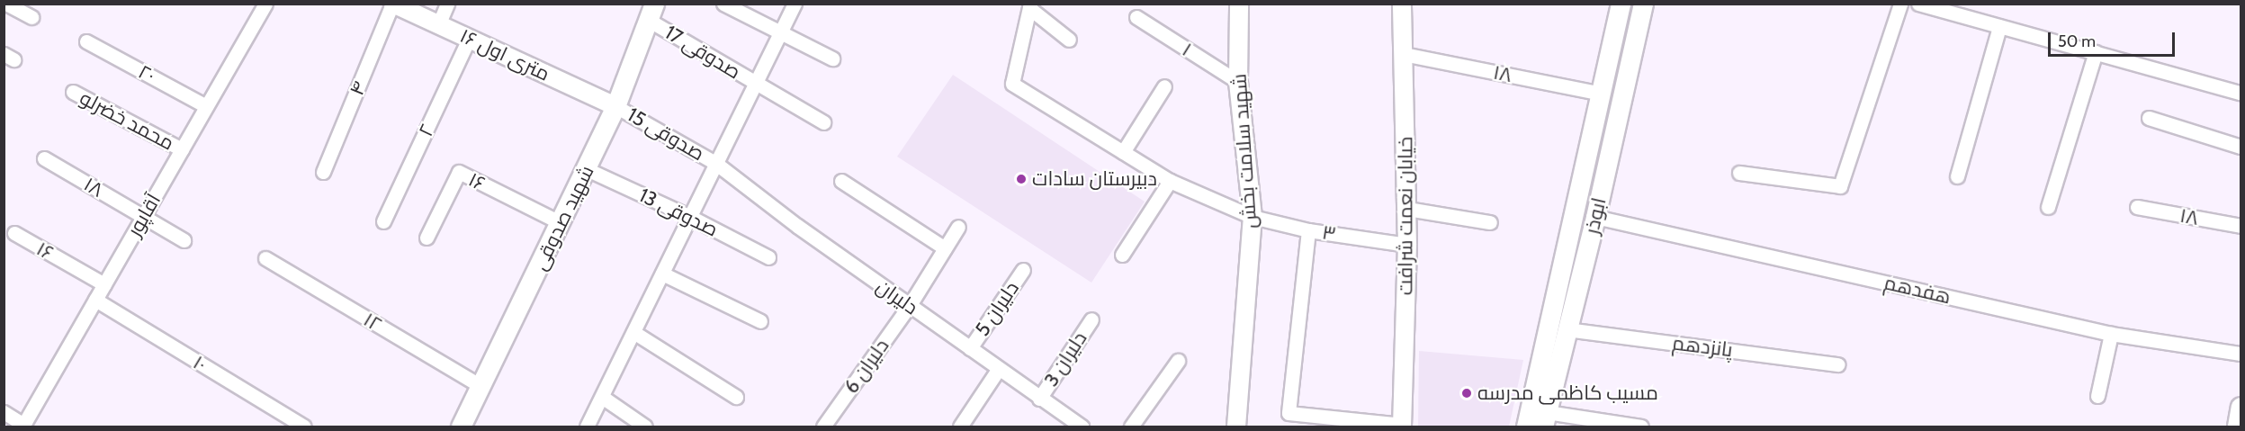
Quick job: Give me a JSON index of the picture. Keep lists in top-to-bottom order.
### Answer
{
  "streets": {
    "main road": ["ابوذر", "شهید صدوقی"],
    "street": [
      "۱",
      "صدوقی 17",
      "۱۶ متری اول",
      "۲۰",
      "۱۸",
      "۴",
      "محمد خضرلو",
      "۲",
      "صدوقی 15",
      "شهید سلامت بخش",
      "۱۶",
      "صدوقی 13",
      "آقاپور",
      "خیابان نعمت شرافت",
      "۳",
      "هفدهم",
      "دلیران",
      "دلیران 5",
      "۱۲",
      "پانزدهم",
      "دلیران 3",
      "۱۰",
      "دلیران 6"
    ]
  },
  "crossings": [
    ["۱", "شهید سلامت بخش"],
    ["صدوقی 17", "شهید صدوقی"],
    ["۱۶ متری اول", "۴"],
    ["۱۶ متری اول", "۲"],
    ["۱۶ متری اول", "صدوقی 15"],
    ["۱۶ متری اول", "شهید صدوقی"],
    ["۲۰", "آقاپور"],
    ["۱۸", "آقاپور"],
    ["۱۸", "خیابان نعمت شرافت"],
    ["۱۸", "ابوذر"],
    ["محمد خضرلو", "آقاپور"],
    ["صدوقی 15", "شهید صدوقی"],
    ["صدوقی 15", "دلیران"],
    ["شهید سلامت بخش", "۳"],
    ["۱۶", "آقاپور"],
    ["۱۶", "شهید صدوقی"],
    ["صدوقی 13", "شهید صدوقی"],
    ["آقاپور", "۱۰"],
    ["خیابان نعمت شرافت", "۳"],
    ["ابوذر", "هفدهم"],
    ["ابوذر", "پانزدهم"],
    ["شهید صدوقی", "۱۲"],
    ["دلیران", "دلیران 5"],
    ["دلیران", "دلیران 3"],
    ["دلیران", "دلیران 6"]
  ],
  "places": ["دبیرستان سادات", "مسیب کاظمی مدرسه"],
  "scale_bar": "50 m"
}
